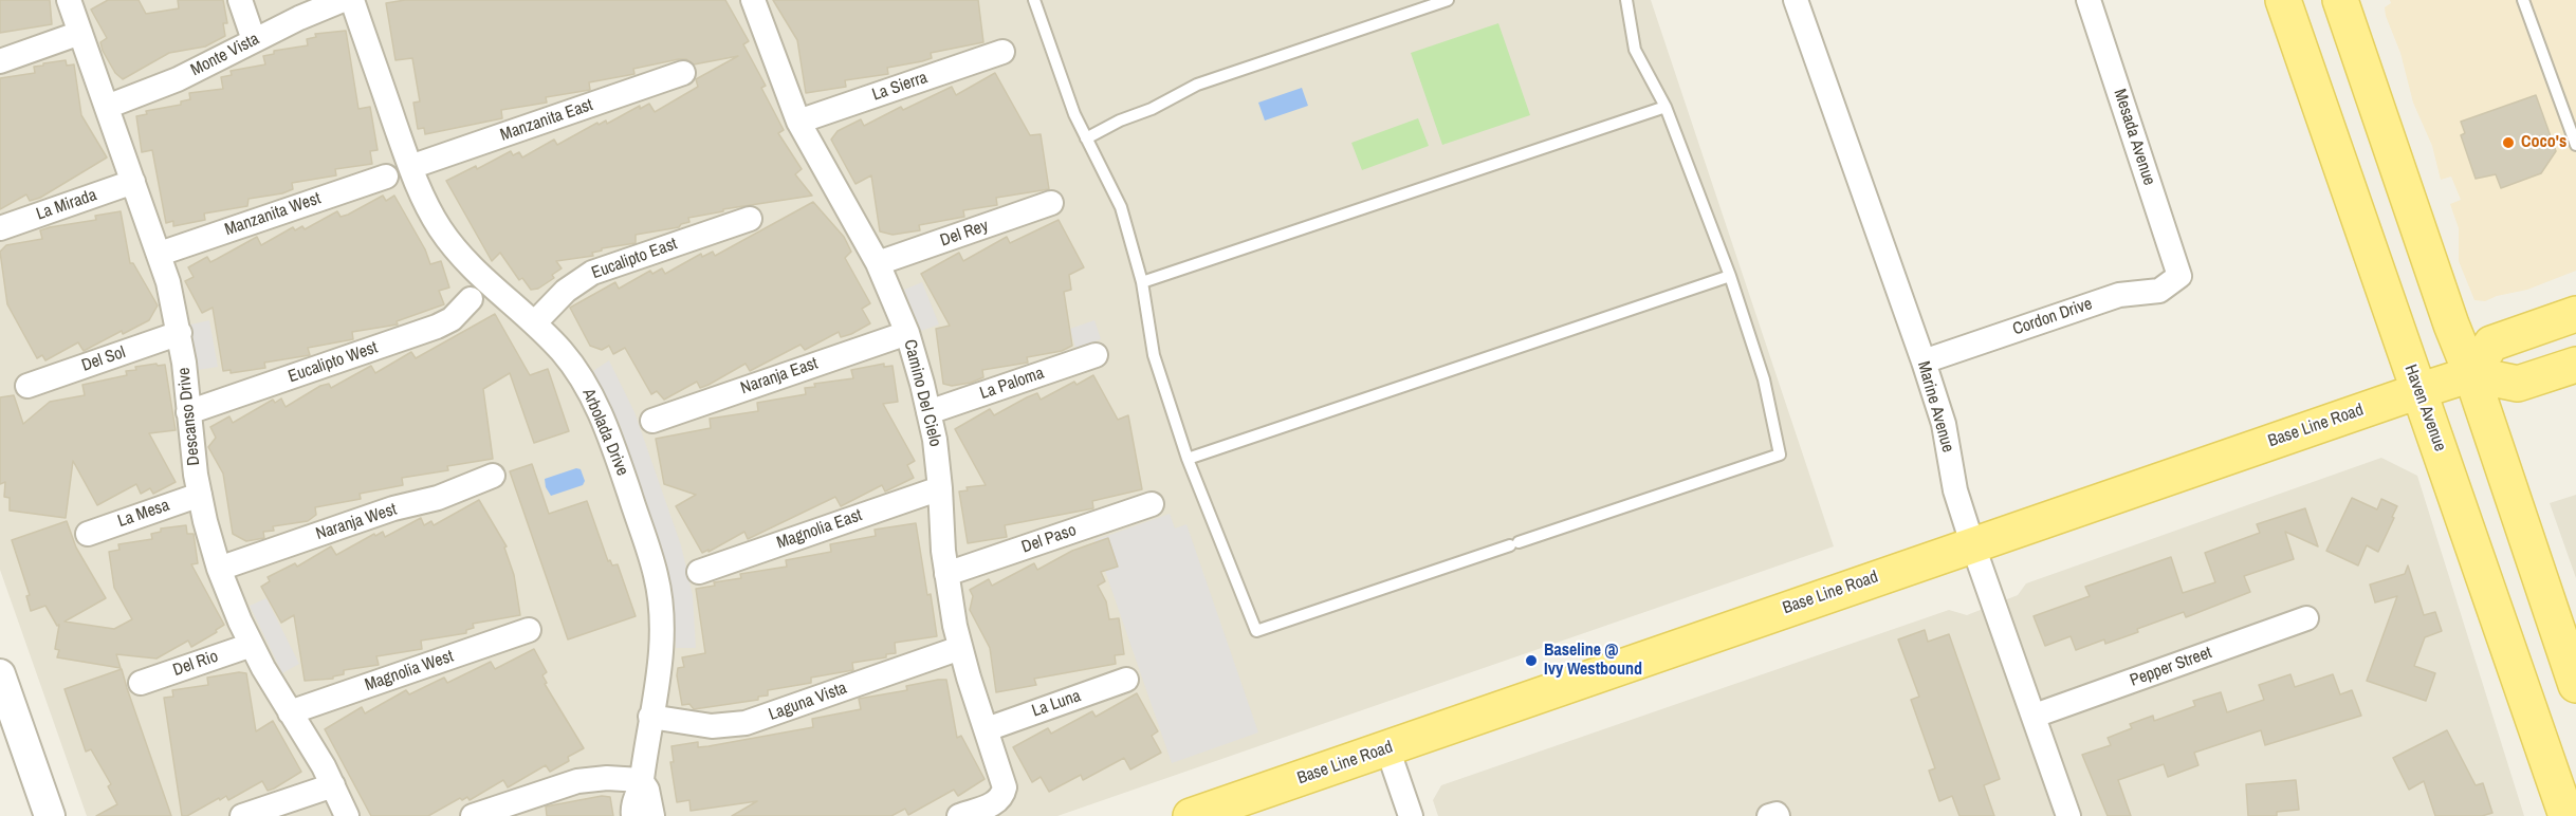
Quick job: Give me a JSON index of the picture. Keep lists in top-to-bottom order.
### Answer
{
  "streets": {
    "main road": ["Haven Avenue", "Base Line Road"],
    "street": [
      "Monte Vista",
      "La Sierra",
      "Manzanita East",
      "Mesada Avenue",
      "La Mirada",
      "Manzanita West",
      "Del Rey",
      "Eucalipto East",
      "Cordon Drive",
      "Del Sol",
      "Eucalipto West",
      "Naranja East",
      "La Paloma",
      "Camino Del Cielo",
      "Marine Avenue",
      "Descanso Drive",
      "Arbolada Drive",
      "La Mesa",
      "Naranja West",
      "Magnolia East",
      "Del Paso",
      "Del Rio",
      "Pepper Street",
      "Magnolia West",
      "Laguna Vista",
      "La Luna"
    ]
  },
  "crossings": [
    ["Monte Vista", "Descanso Drive"],
    ["La Sierra", "Camino Del Cielo"],
    ["Manzanita East", "Arbolada Drive"],
    ["Mesada Avenue", "Cordon Drive"],
    ["La Mirada", "Descanso Drive"],
    ["Manzanita West", "Descanso Drive"],
    ["Del Rey", "Camino Del Cielo"],
    ["Eucalipto East", "Arbolada Drive"],
    ["Cordon Drive", "Marine Avenue"],
    ["Del Sol", "Descanso Drive"],
    ["Eucalipto West", "Descanso Drive"],
    ["Naranja East", "Camino Del Cielo"],
    ["La Paloma", "Camino Del Cielo"],
    ["Camino Del Cielo", "Magnolia East"],
    ["Camino Del Cielo", "Del Paso"],
    ["Camino Del Cielo", "Laguna Vista"],
    ["Camino Del Cielo", "La Luna"],
    ["Marine Avenue", "Base Line Road"],
    ["Marine Avenue", "Pepper Street"],
    ["Haven Avenue", "Base Line Road"],
    ["Descanso Drive", "La Mesa"],
    ["Descanso Drive", "Naranja West"],
    ["Descanso Drive", "Del Rio"],
    ["Descanso Drive", "Magnolia West"],
    ["Arbolada Drive", "Laguna Vista"]
  ],
  "places": ["Coco's", "Baseline @ Ivy Westbound"]
}
